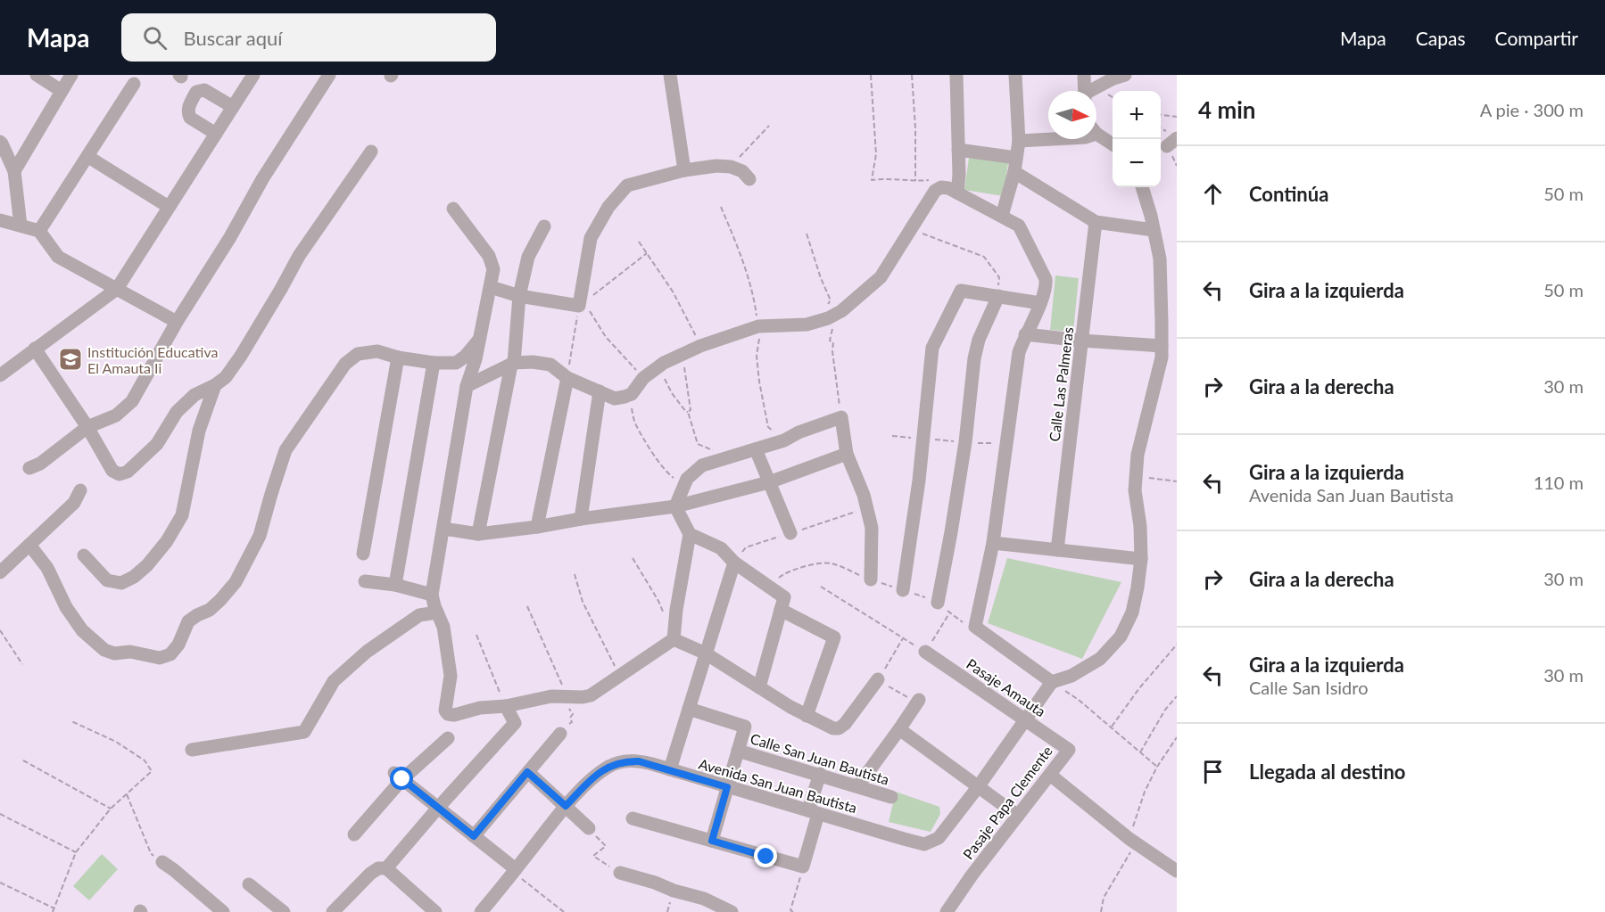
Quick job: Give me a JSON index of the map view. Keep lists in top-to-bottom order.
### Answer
{
  "streets": {
    "street": [
      "Calle Las Palmeras",
      "Pasaje Amauta",
      "Calle San Juan Bautista",
      "Avenida San Juan Bautista",
      "Pasaje Papa Clemente"
    ]
  },
  "crossings": [
    ["Pasaje Amauta", "Avenida San Juan Bautista"],
    ["Pasaje Amauta", "Pasaje Papa Clemente"]
  ],
  "places": {
    "school or university": ["Institución Educativa El Amauta Ii"]
  },
  "north": "right",
  "page": {
    "header": "Mapa",
    "search": "Buscar aquí",
    "nav": ["Mapa", "Capas", "Compartir"],
    "heading": ["4 min", "A pie · 300 m"],
    "map_buttons": ["+", "−"],
    "list": [
      ["Continúa", "50 m"],
      ["Gira a la izquierda", "50 m"],
      ["Gira a la derecha", "30 m"],
      ["Gira a la izquierda", "Avenida San Juan Bautista", "110 m"],
      ["Gira a la derecha", "30 m"],
      ["Gira a la izquierda", "Calle San Isidro", "30 m"],
      "Llegada al destino"
    ]
  }
}
